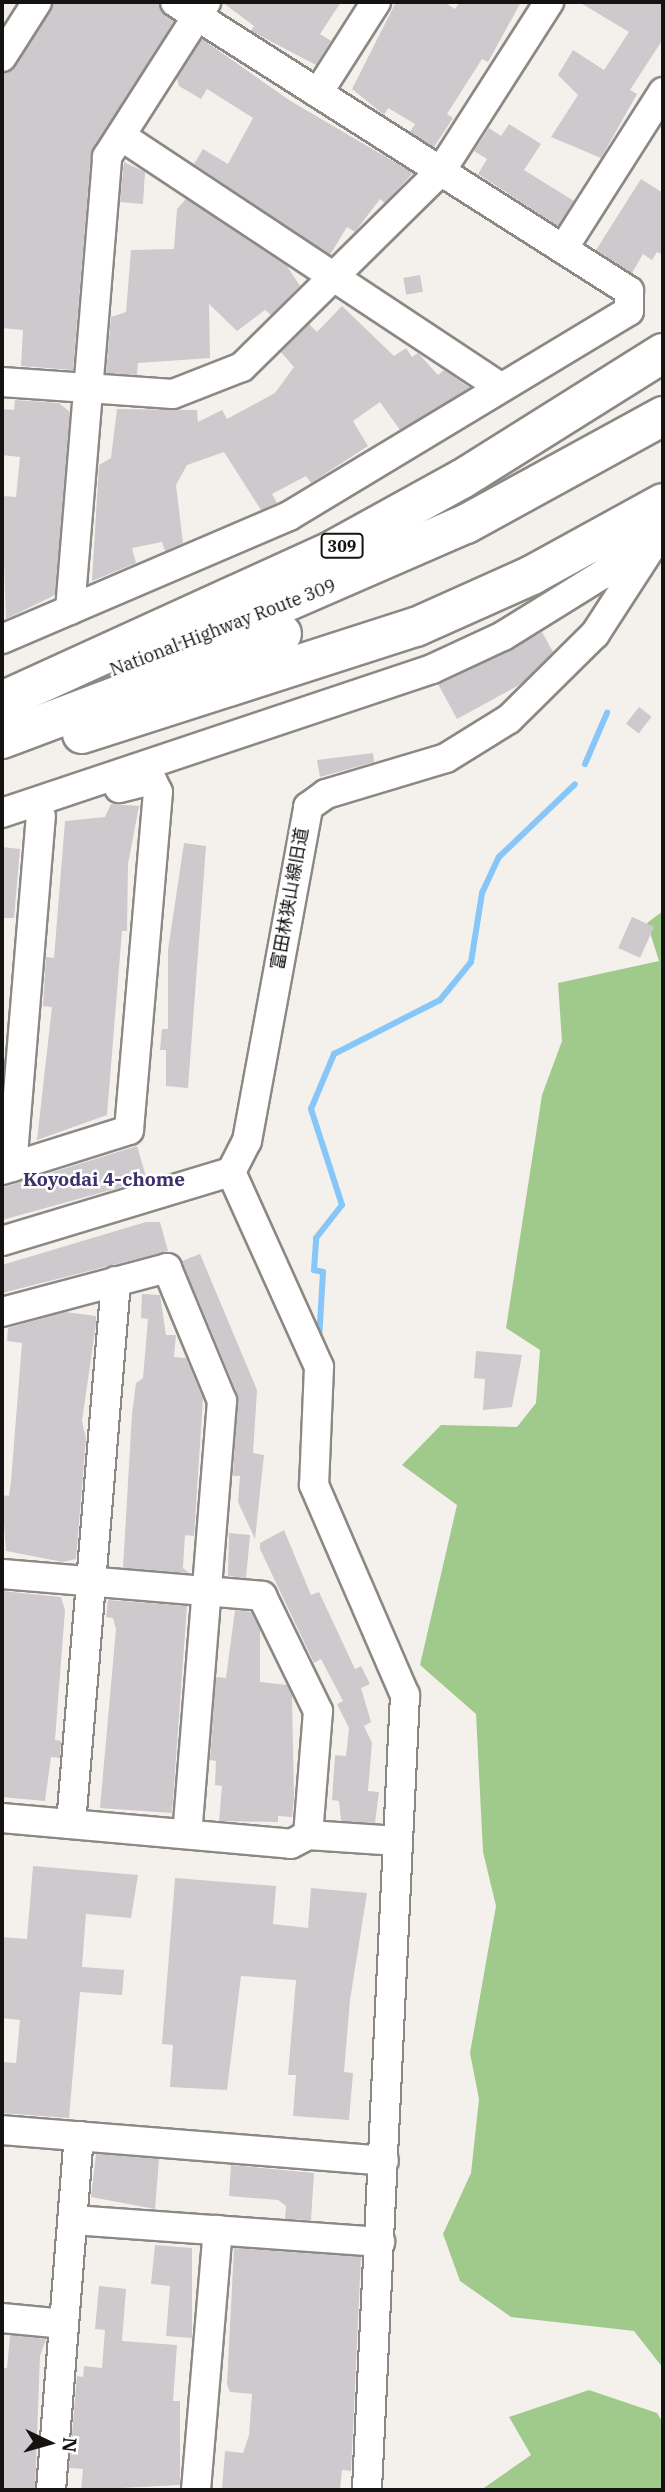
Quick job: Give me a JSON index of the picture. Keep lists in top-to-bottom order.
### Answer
{
  "streets": {
    "highway": ["309", "National Highway Route 309"],
    "street": ["富田林狭山線旧道"]
  },
  "districts": ["Koyodai 4-chome"],
  "north": "right"
}
